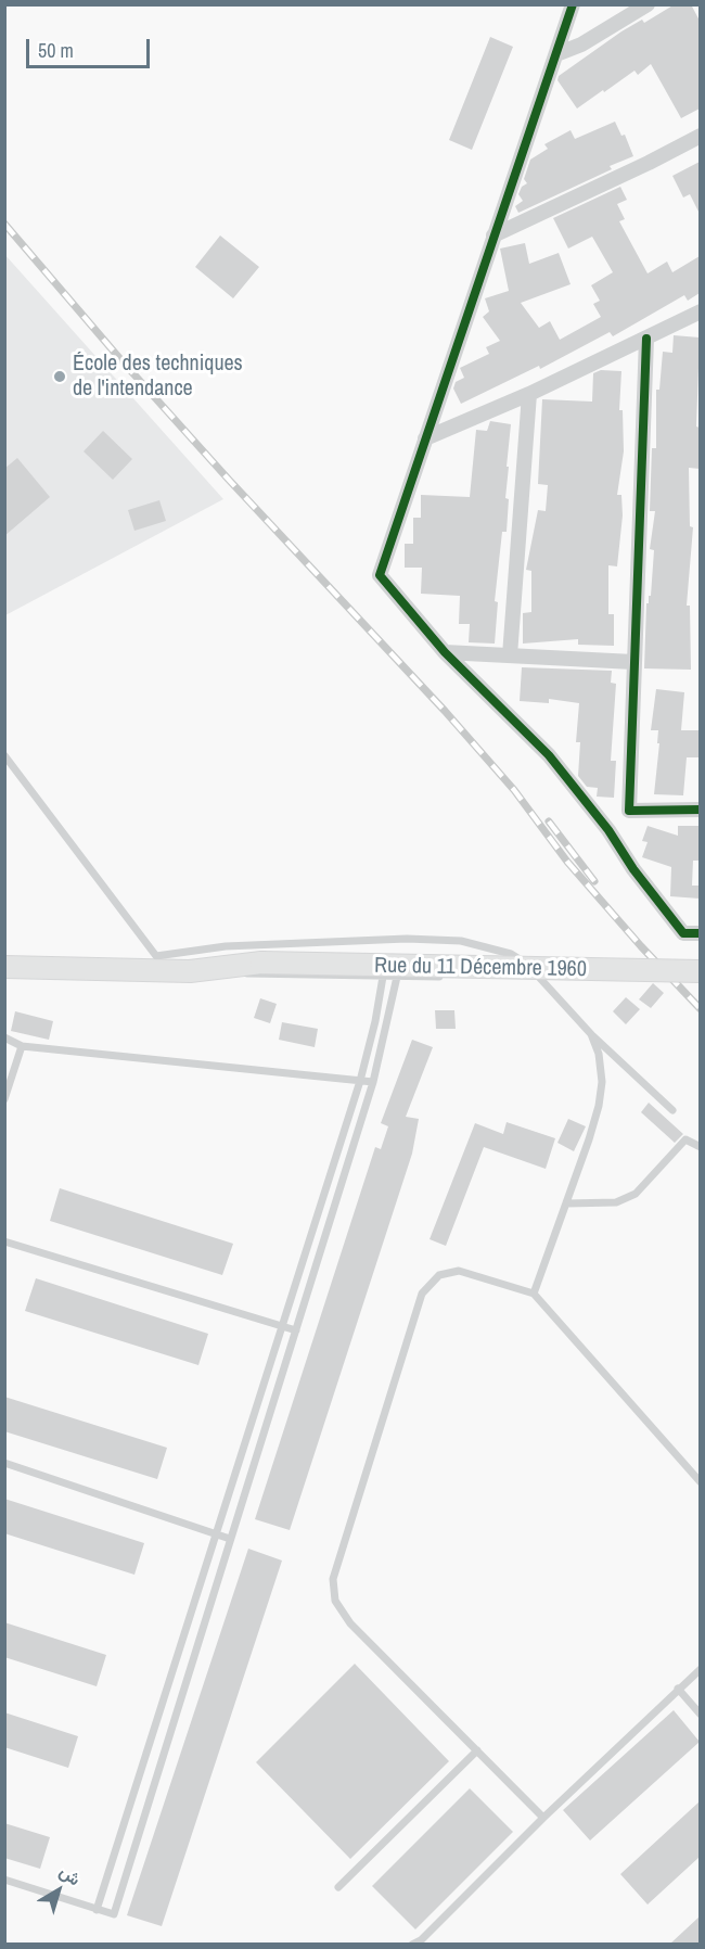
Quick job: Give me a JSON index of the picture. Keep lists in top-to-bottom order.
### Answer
{
  "streets": {
    "main road": ["Rue du 11 Décembre 1960"]
  },
  "places": ["École des techniques de l'intendance"],
  "scale_bar": "50 m",
  "north": "top right"
}
